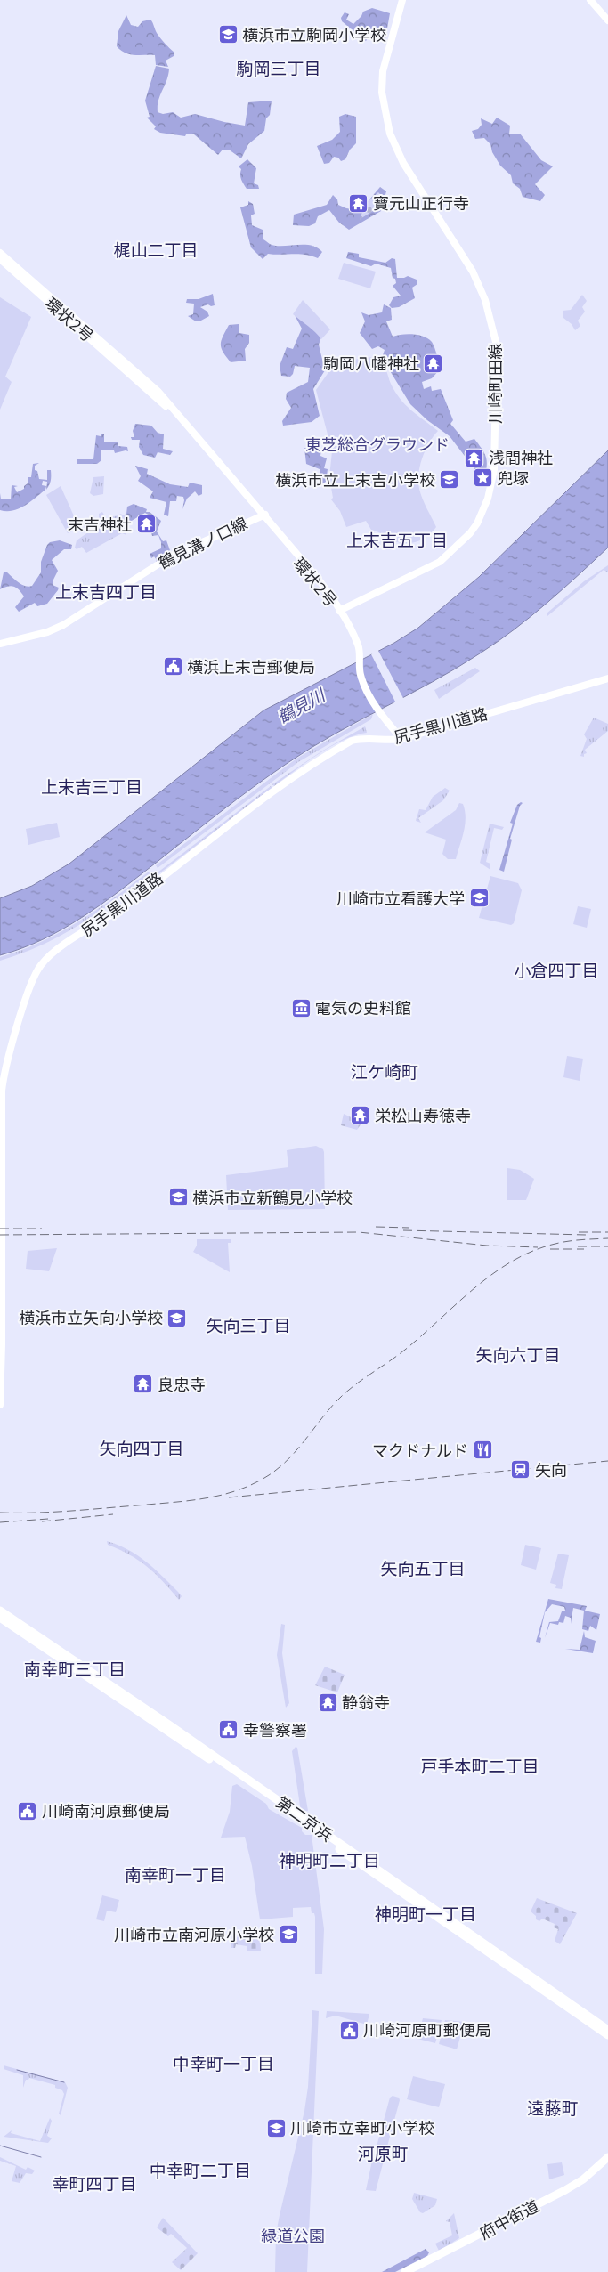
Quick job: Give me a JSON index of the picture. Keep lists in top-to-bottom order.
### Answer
{
  "streets": {
    "highway": ["第二京浜", "府中街道"],
    "main road": [
      "環状2号",
      "川崎町田線",
      "鶴見溝ノ口線",
      "尻手黒川道路"
    ]
  },
  "crossings": [
    ["環状2号", "川崎町田線"],
    ["環状2号", "鶴見溝ノ口線"]
  ],
  "districts": [
    "駒岡三丁目",
    "梶山二丁目",
    "上末吉五丁目",
    "上末吉四丁目",
    "上末吉三丁目",
    "小倉四丁目",
    "江ケ崎町",
    "矢向三丁目",
    "矢向六丁目",
    "矢向四丁目",
    "矢向五丁目",
    "南幸町三丁目",
    "戸手本町二丁目",
    "神明町二丁目",
    "南幸町一丁目",
    "神明町一丁目",
    "中幸町一丁目",
    "遠藤町",
    "河原町",
    "中幸町二丁目",
    "幸町四丁目"
  ],
  "water": ["鶴見川"],
  "parks": ["東芝総合グラウンド", "緑道公園"],
  "places": {
    "school or university": [
      "横浜市立駒岡小学校",
      "横浜市立上末吉小学校",
      "川崎市立看護大学",
      "横浜市立新鶴見小学校",
      "横浜市立矢向小学校",
      "川崎市立南河原小学校",
      "川崎市立幸町小学校"
    ],
    "temple": [
      "寶元山正行寺",
      "駒岡八幡神社",
      "浅間神社",
      "末吉神社",
      "栄松山寿徳寺",
      "良忠寺",
      "静翁寺"
    ],
    "place": ["兜塚"],
    "public building": [
      "横浜上末吉郵便局",
      "幸警察署",
      "川崎南河原郵便局",
      "川崎河原町郵便局"
    ],
    "museum": ["電気の史料館"],
    "restaurant": ["マクドナルド"],
    "station": ["矢向"]
  }
}
